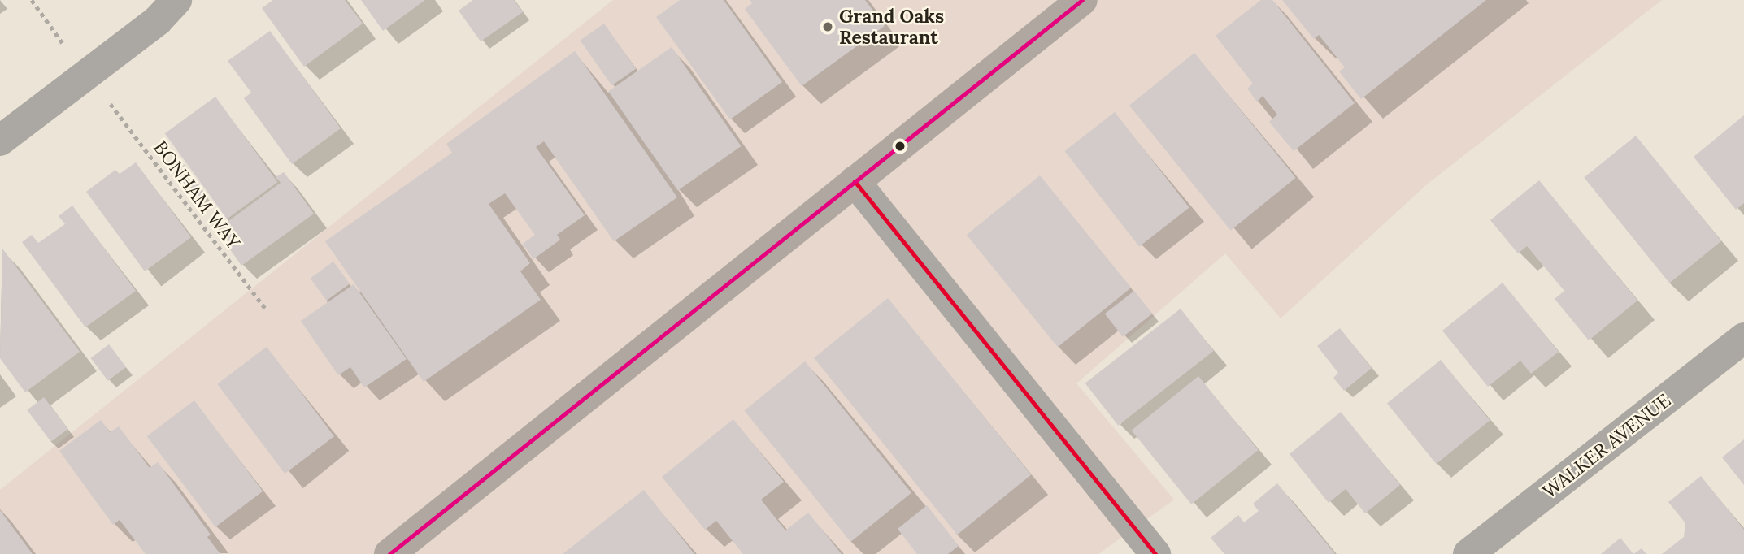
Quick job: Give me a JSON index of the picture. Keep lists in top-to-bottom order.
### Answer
{
  "streets": {
    "street": ["WALKER AVENUE"],
    "path": ["BONHAM WAY"]
  },
  "places": ["Grand Oaks Restaurant"]
}
